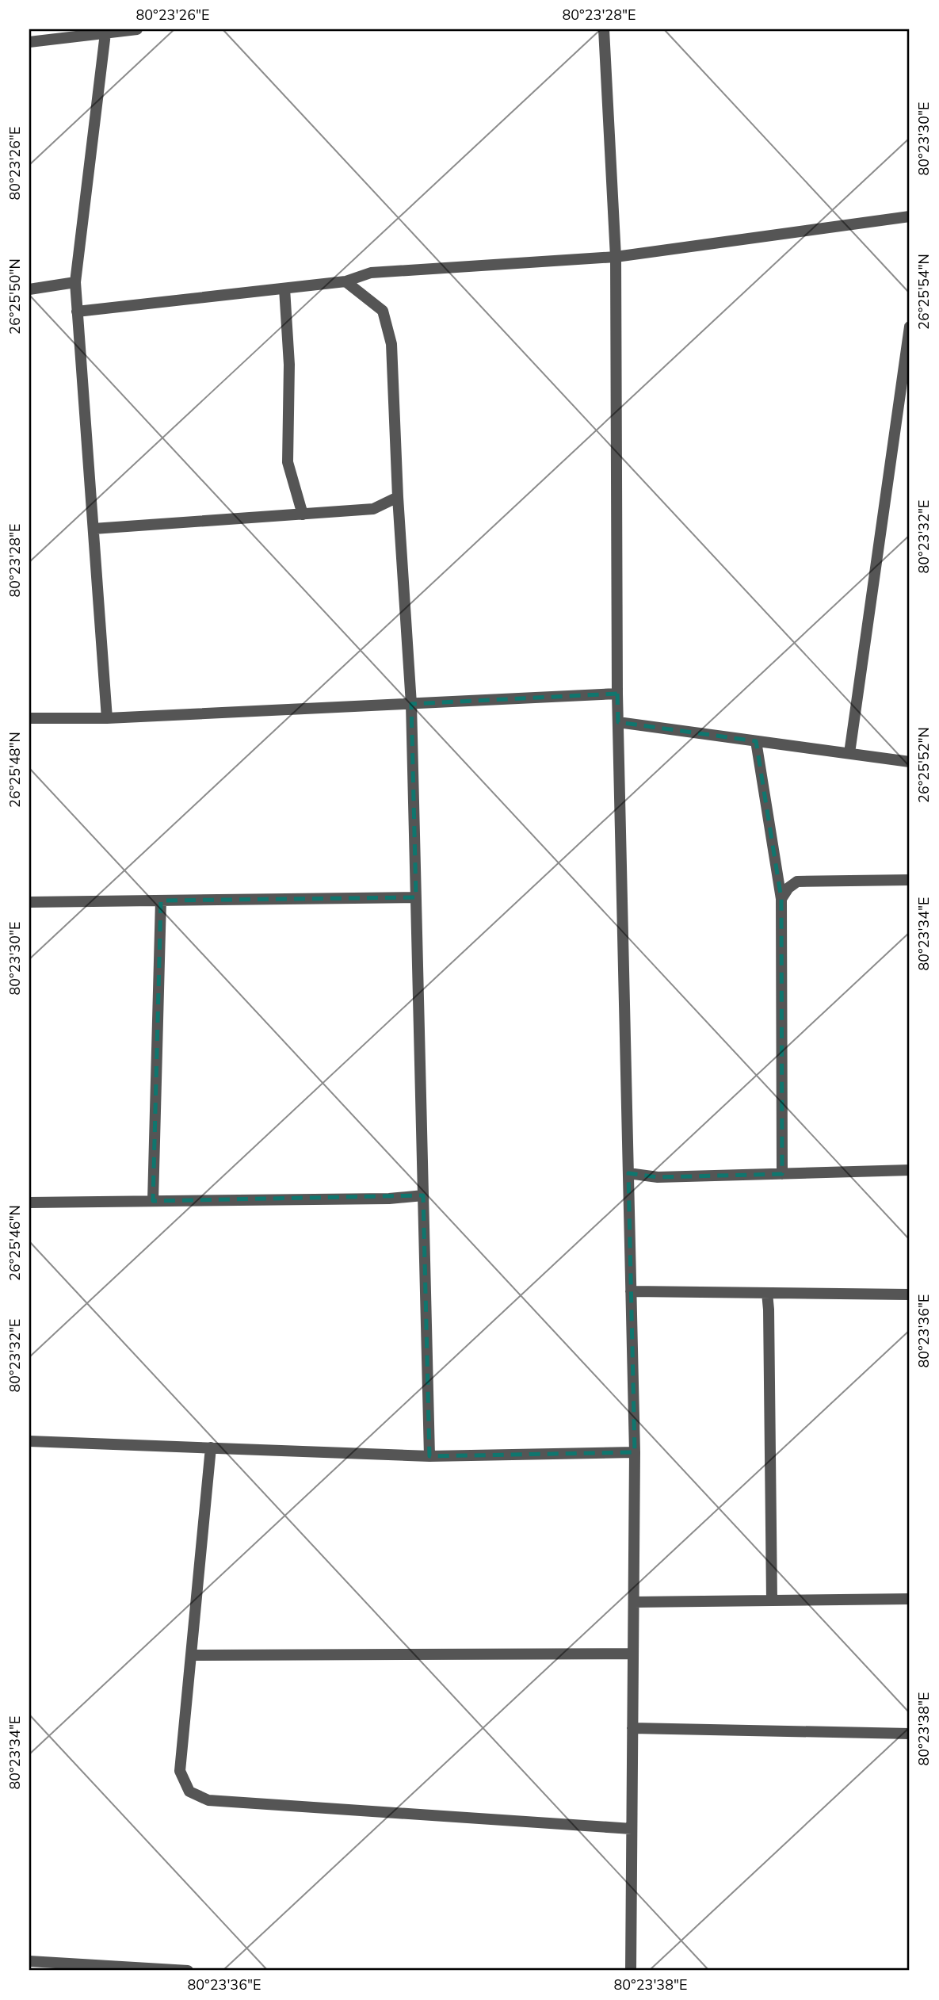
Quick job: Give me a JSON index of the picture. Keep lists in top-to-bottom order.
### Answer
{
  "coordinates": [
    "80°23'26\"E",
    "80°23'28\"E",
    "80°23'30\"E",
    "26°25'54\"N",
    "26°25'50\"N",
    "80°23'32\"E",
    "26°25'52\"N",
    "26°25'48\"N",
    "80°23'34\"E",
    "26°25'46\"N",
    "80°23'36\"E",
    "80°23'38\"E"
  ]
}
